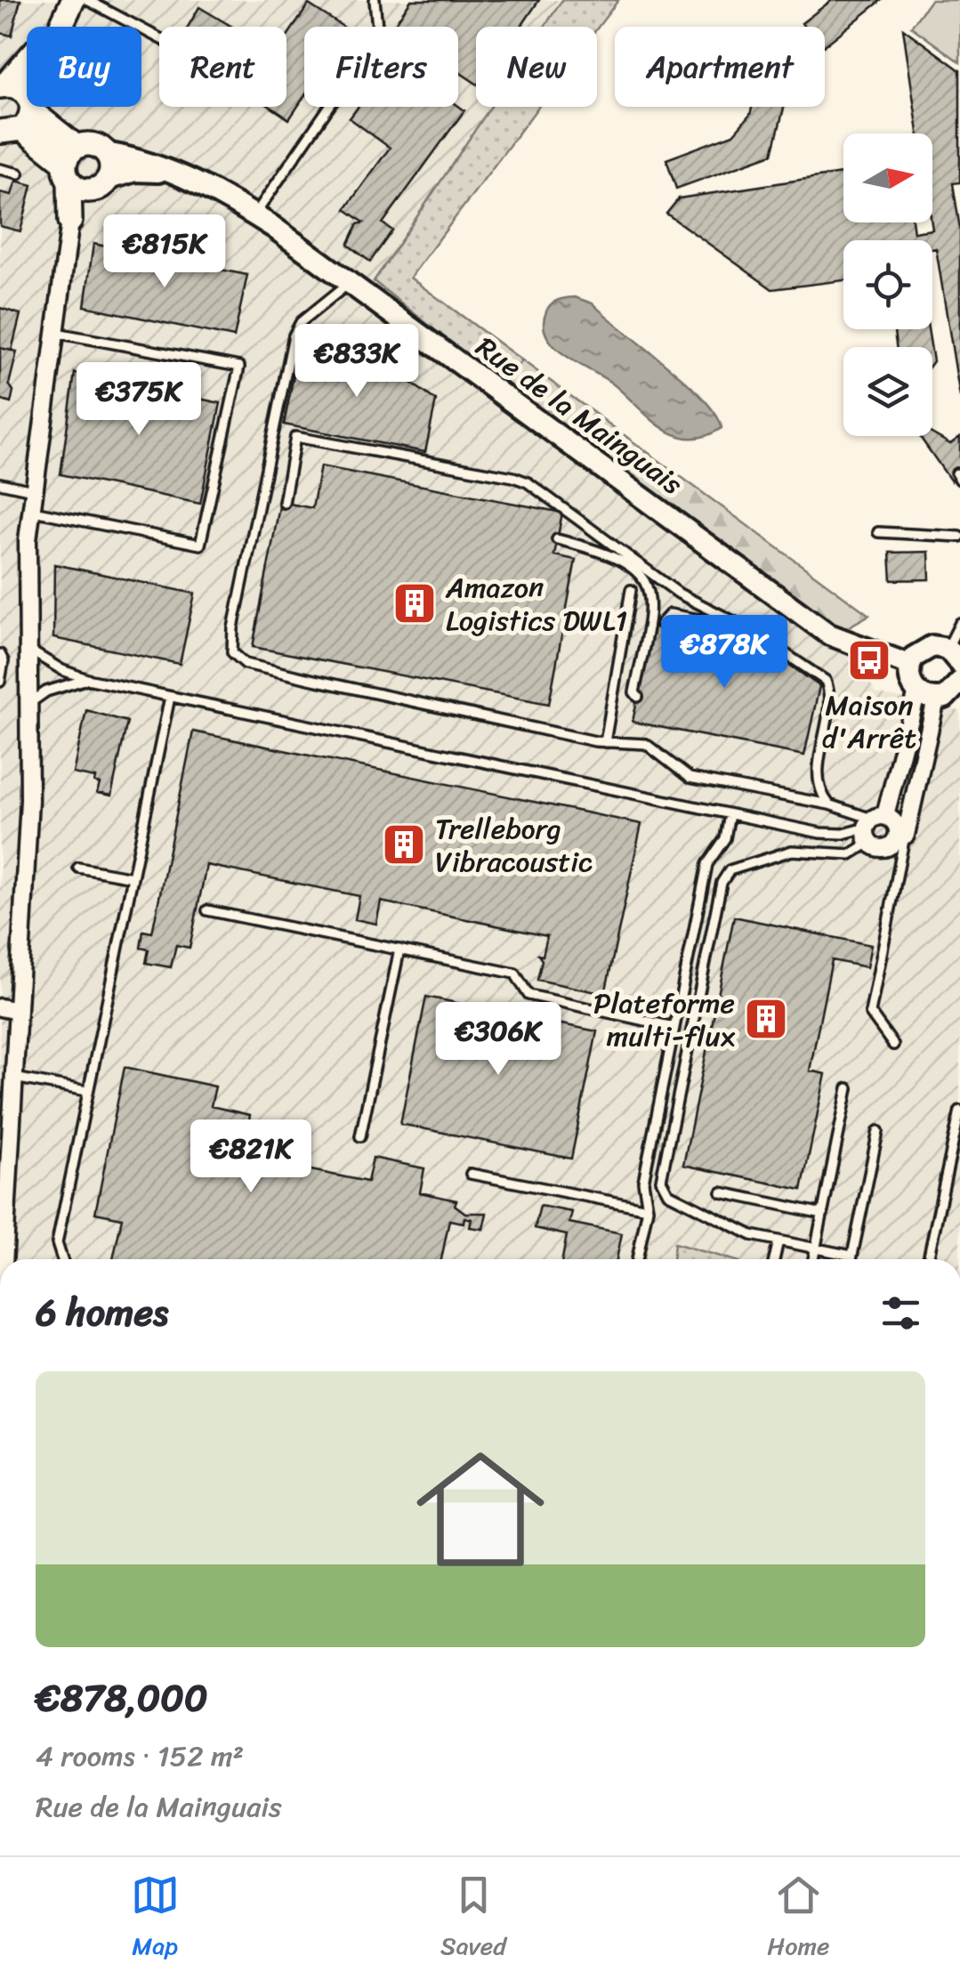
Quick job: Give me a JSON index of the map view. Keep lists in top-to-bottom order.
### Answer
{
  "streets": {
    "street": ["Rue de la Mainguais"]
  },
  "places": {
    "building": ["Amazon Logistics DWL1", "Trelleborg Vibracoustic", "Plateforme multi-flux"],
    "bus stop": ["Maison d'Arrêt"]
  },
  "north": "right",
  "page": {
    "chip": [
      "Buy",
      "Rent",
      "Filters",
      "New",
      "Apartment"
    ],
    "price": [
      "€815K",
      "€833K",
      "€375K",
      "€878K",
      "€306K",
      "€821K"
    ],
    "heading": "6 homes",
    "list": [
      {
        "name": "€878,000",
        "note": "4 rooms · 152 m² · Rue de la Mainguais"
      }
    ],
    "tabs": ["Map", "Saved", "Home"]
  }
}
